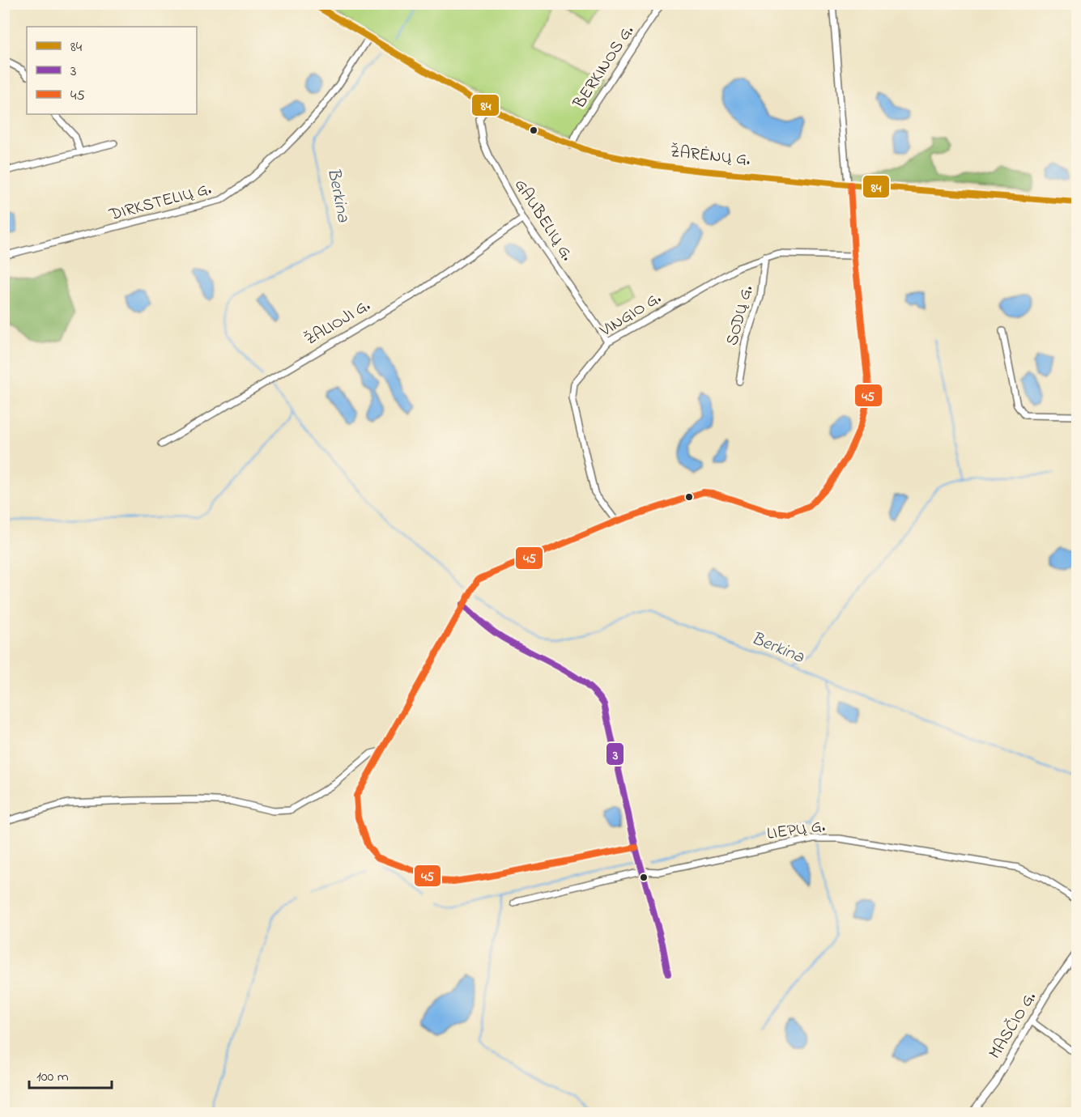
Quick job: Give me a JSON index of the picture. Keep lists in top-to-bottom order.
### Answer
{
  "streets": {
    "main road": ["ŽARĖNŲ G."],
    "street": [
      "BERKINOS G.",
      "DIRKSTELIŲ G.",
      "GAUBELIŲ G.",
      "VINGIO G.",
      "SODŲ G.",
      "ŽALIOJI G.",
      "LIEPŲ G.",
      "MASČIO G."
    ]
  },
  "crossings": [
    ["BERKINOS G.", "ŽARĖNŲ G."],
    ["ŽARĖNŲ G.", "DIRKSTELIŲ G."],
    ["ŽARĖNŲ G.", "GAUBELIŲ G."],
    ["GAUBELIŲ G.", "VINGIO G."],
    ["GAUBELIŲ G.", "ŽALIOJI G."],
    ["VINGIO G.", "SODŲ G."]
  ],
  "water": ["Berkina"],
  "lines": ["transit line 84", "transit line 45", "transit line 3"],
  "legend": ["84", "3", "45"],
  "scale_bar": "100 m"
}
